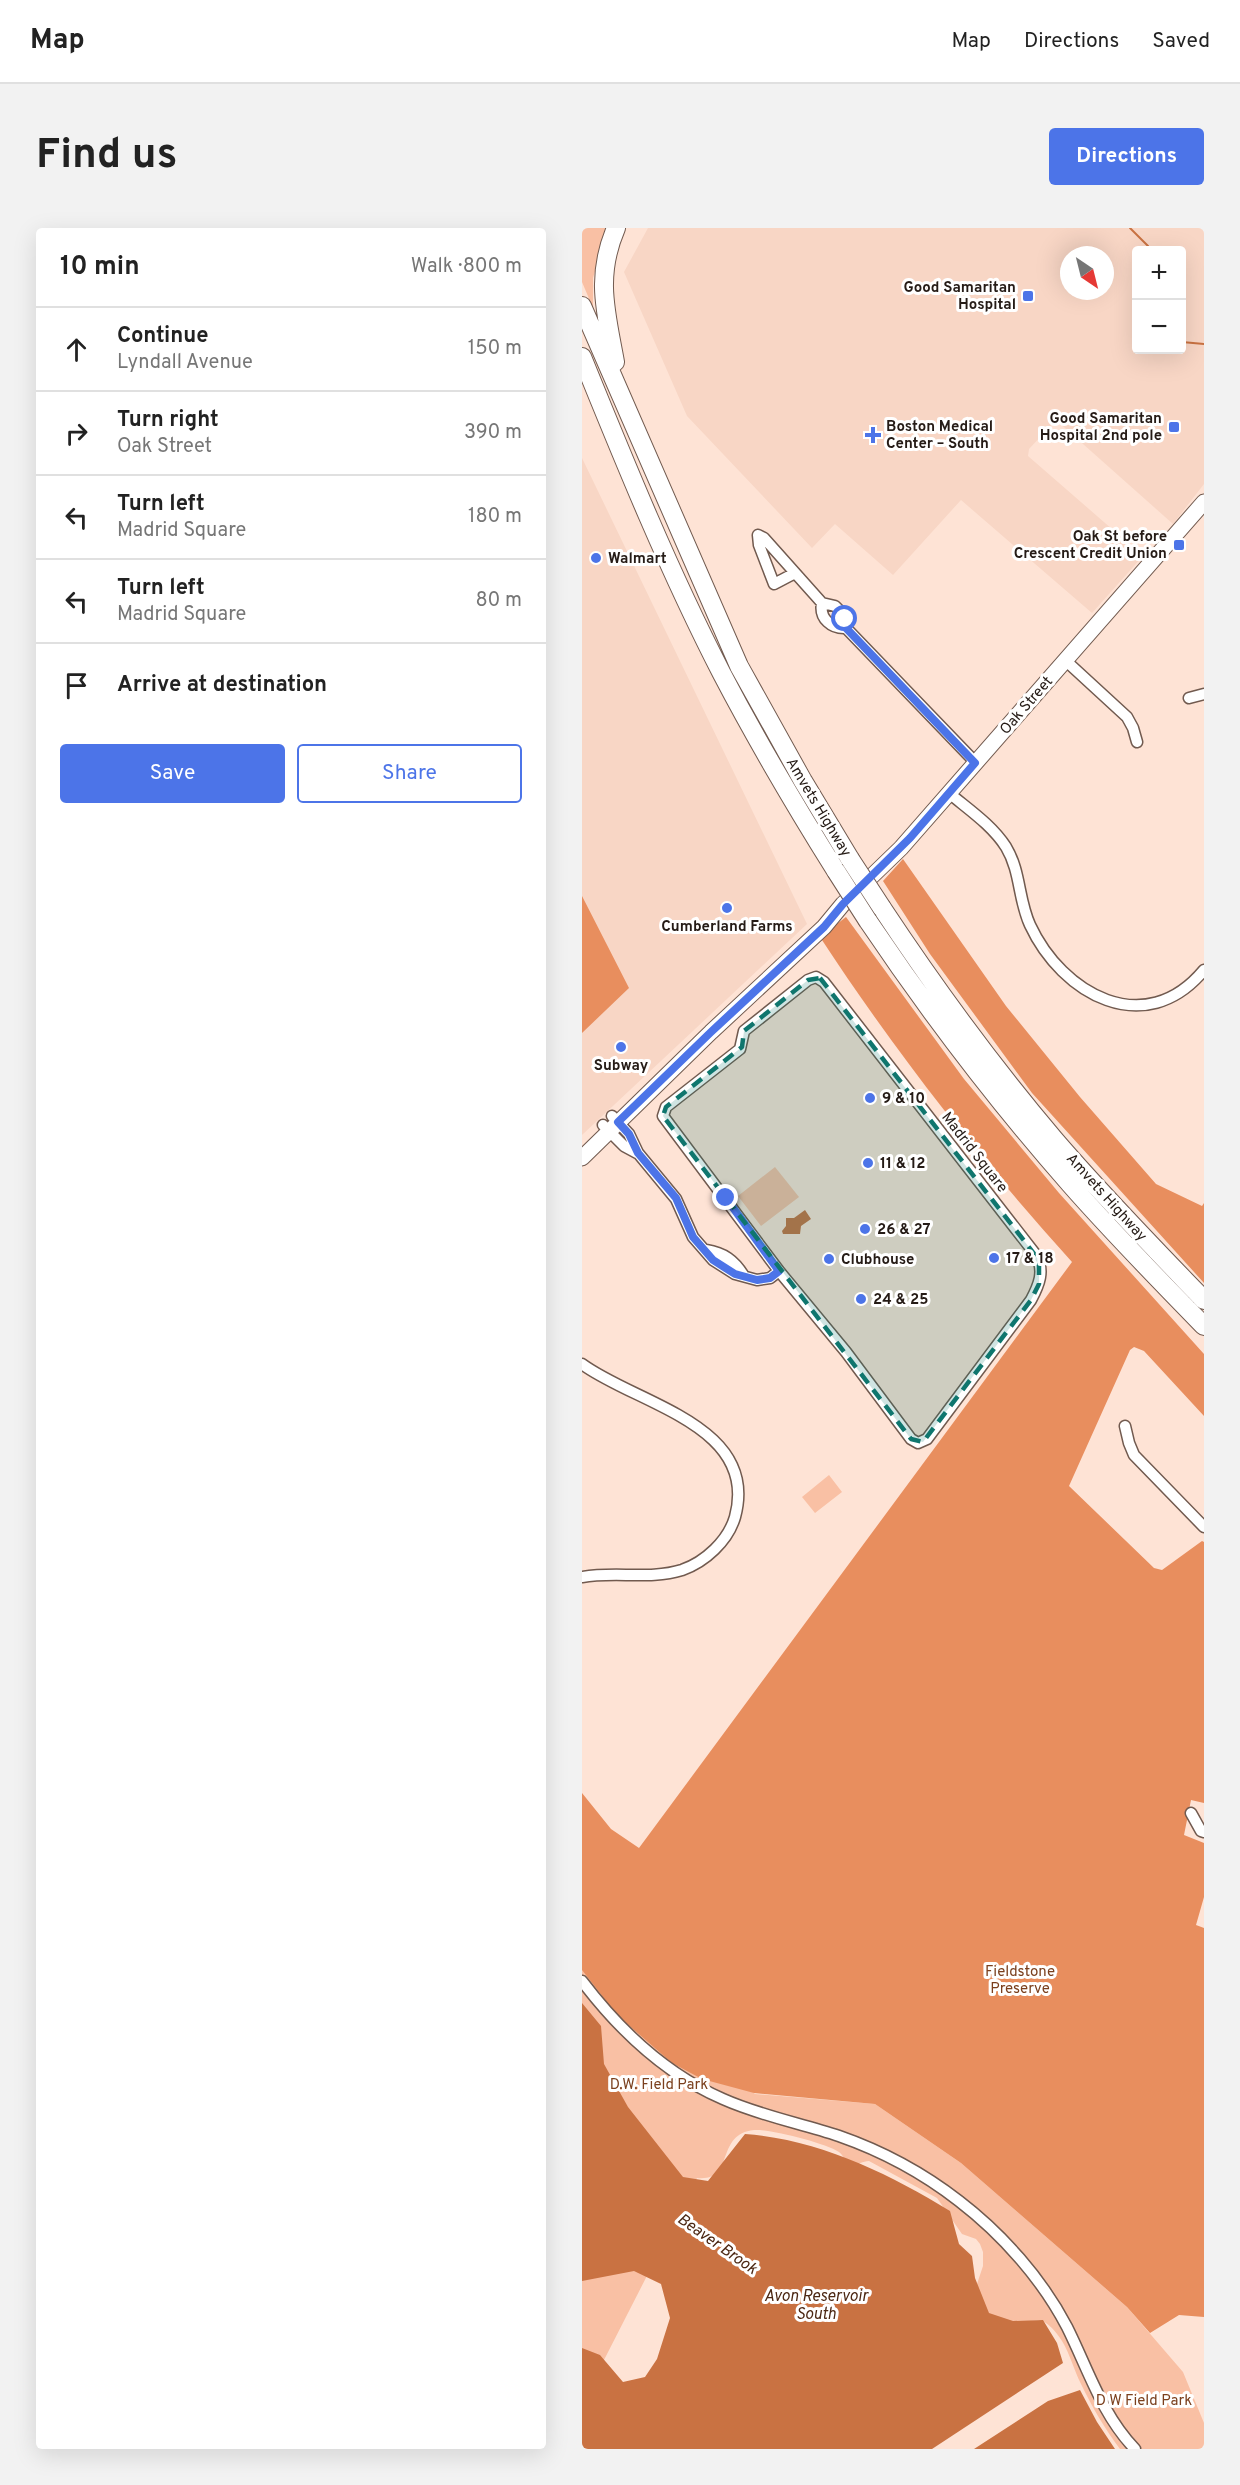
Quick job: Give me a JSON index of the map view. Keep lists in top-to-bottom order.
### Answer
{
  "streets": {
    "highway": ["Amvets Highway"],
    "main road": ["Oak Street"],
    "street": ["Madrid Square"]
  },
  "water": ["Beaver Brook", "Avon Reservoir South"],
  "parks": ["Fieldstone Preserve", "D.W. Field Park", "D W Field Park"],
  "places": {
    "transit": ["Good Samaritan Hospital", "Good Samaritan Hospital 2nd pole", "Oak St before Crescent Credit Union"],
    "health": ["Boston Medical Center – South"],
    "other": [
      "Walmart",
      "Cumberland Farms",
      "Subway",
      "9 & 10",
      "11 & 12",
      "26 & 27",
      "17 & 18",
      "Clubhouse",
      "24 & 25"
    ]
  },
  "north": "bottom right",
  "page": {
    "header": "Map",
    "nav": ["Map", "Directions", "Saved"],
    "buttons": [
      "Directions",
      ["Save", "Share"]
    ],
    "title": "Find us",
    "heading": ["10 min", "Walk · 800 m"],
    "map_buttons": ["+", "−"],
    "list": [
      ["Continue", "Lyndall Avenue", "150 m"],
      ["Turn right", "Oak Street", "390 m"],
      ["Turn left", "Madrid Square", "180 m"],
      ["Turn left", "Madrid Square", "80 m"],
      "Arrive at destination"
    ]
  }
}
